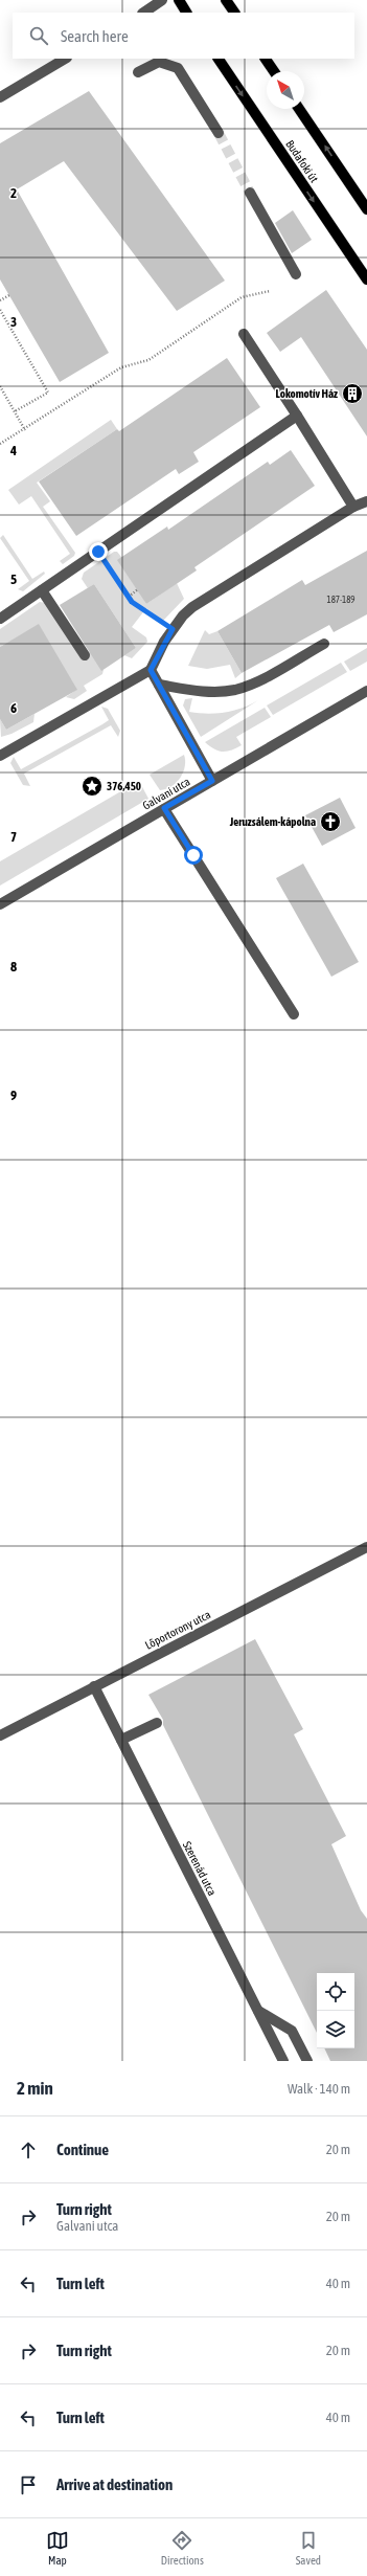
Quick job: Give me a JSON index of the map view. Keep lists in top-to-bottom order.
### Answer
{
  "streets": {
    "main road": ["Budafoki út"],
    "street": ["Galvani utca", "Lőportorony utca", "Szerenád utca"]
  },
  "crossings": [
    ["Lőportorony utca", "Szerenád utca"]
  ],
  "places": {
    "building": ["Lokomotív Ház"],
    "place": ["376,450"],
    "church": ["Jeruzsálem-kápolna"]
  },
  "house_numbers": ["187-189"],
  "north": "top left",
  "page": {
    "search": "Search here",
    "heading": ["2 min", "Walk · 140 m"],
    "list": [
      ["Continue", "20 m"],
      ["Turn right", "Galvani utca", "20 m"],
      ["Turn left", "40 m"],
      ["Turn right", "20 m"],
      ["Turn left", "40 m"],
      "Arrive at destination"
    ],
    "nav": ["Map", "Directions", "Saved"]
  },
  "grid": {
    "rows": [
      "2",
      "3",
      "4",
      "5",
      "6",
      "7",
      "8",
      "9"
    ]
  }
}
